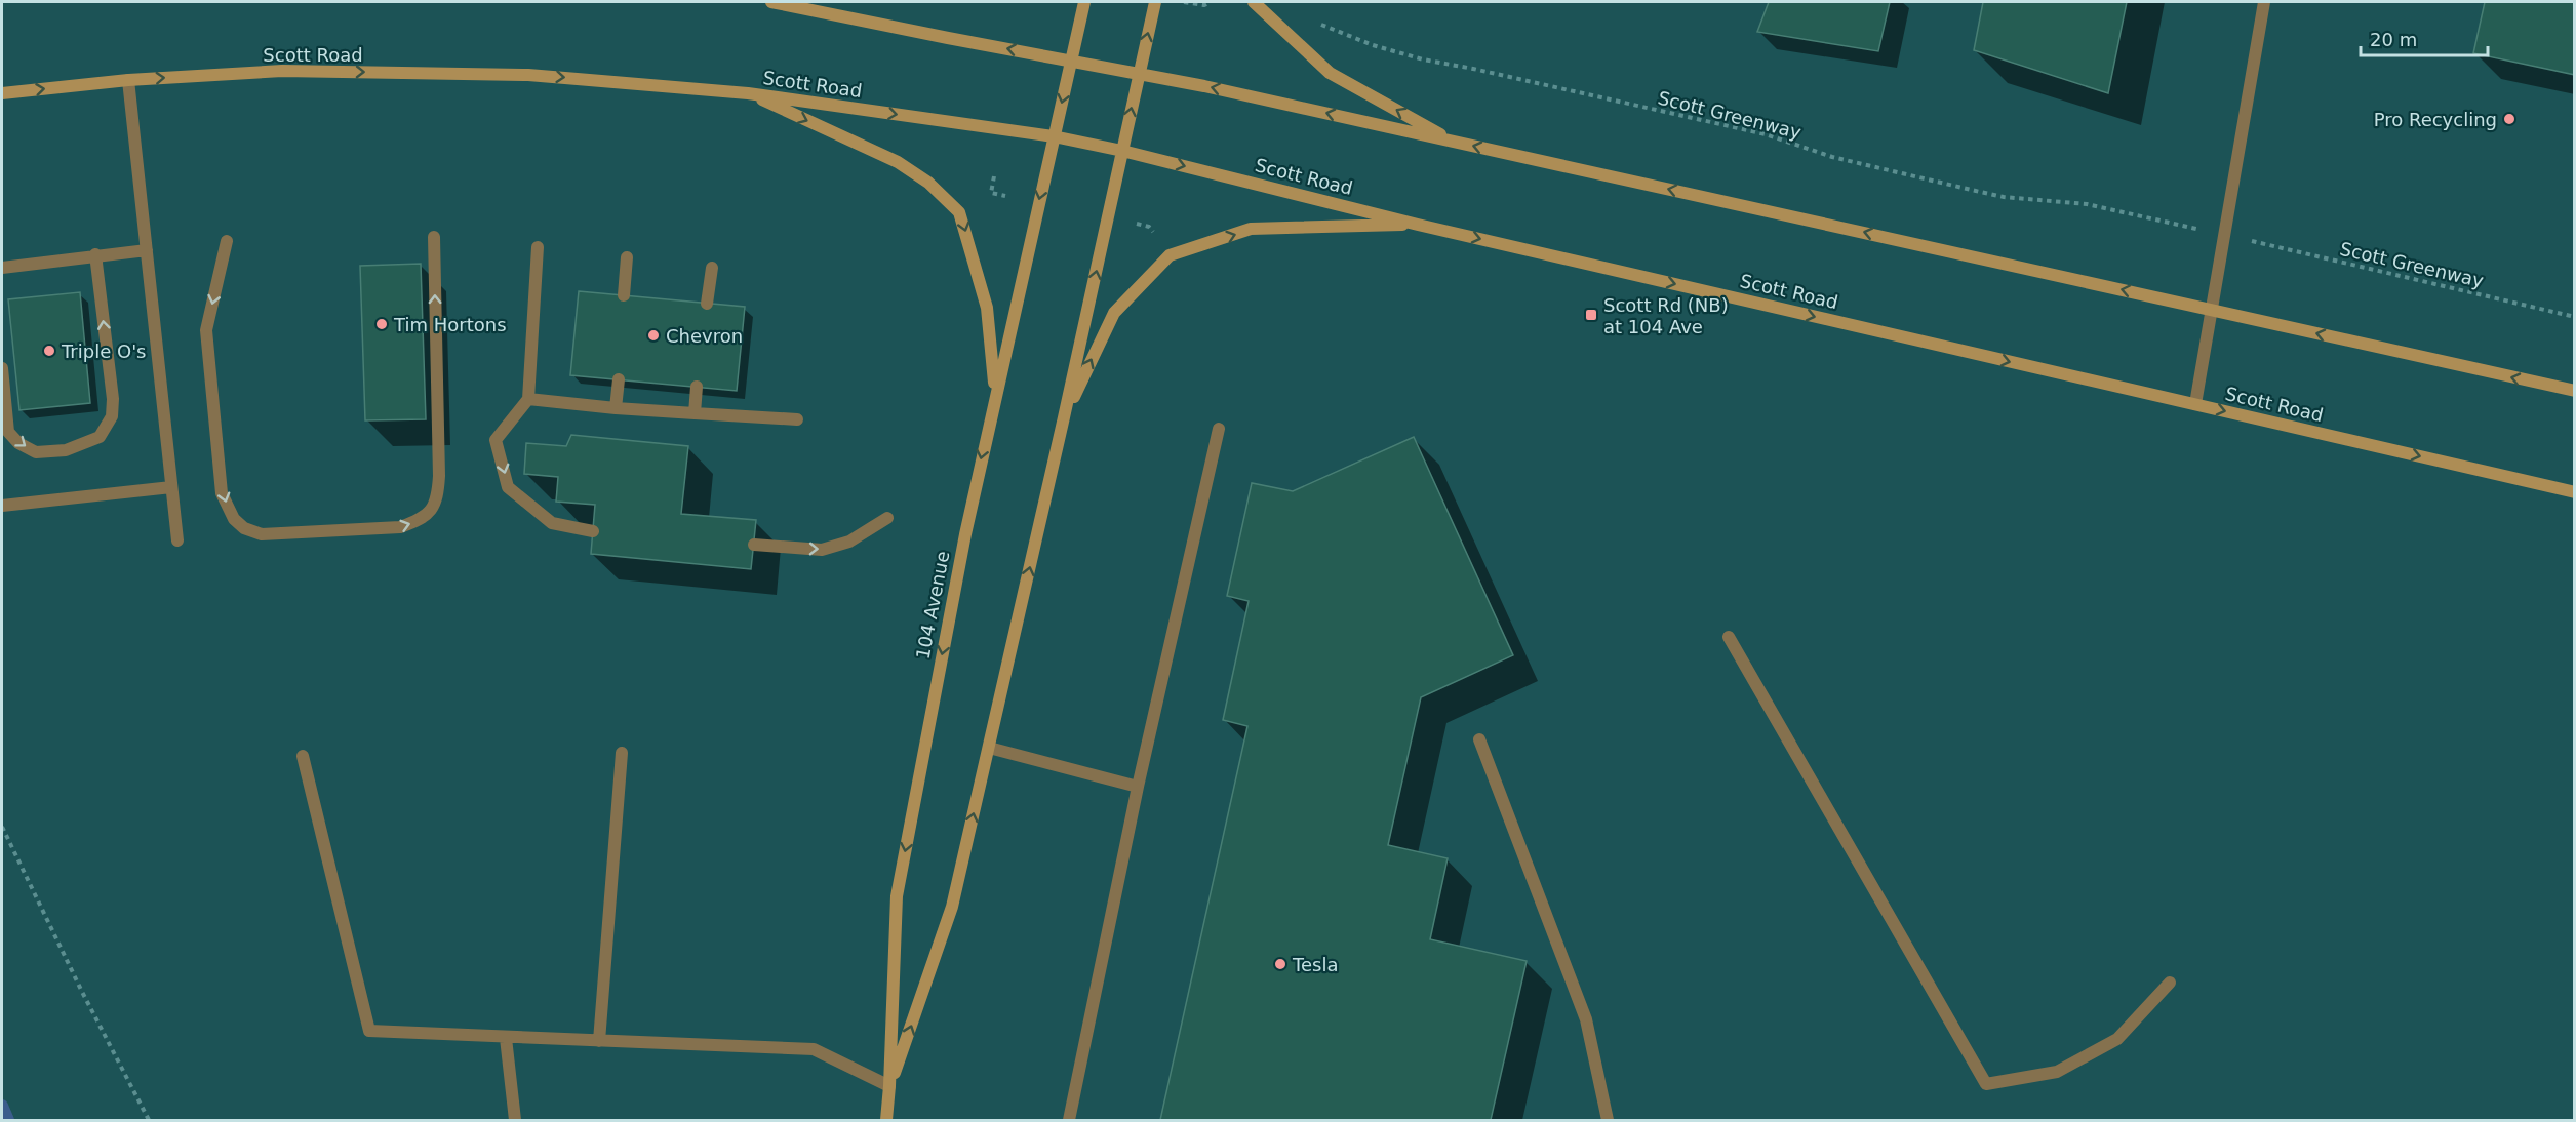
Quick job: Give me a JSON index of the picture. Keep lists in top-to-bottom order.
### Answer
{
  "streets": {
    "main road": ["Scott Road", "104 Avenue"],
    "path": ["Scott Greenway"]
  },
  "crossings": [
    ["Scott Road", "104 Avenue"]
  ],
  "places": {
    "other": [
      "Pro Recycling",
      "Tim Hortons",
      "Chevron",
      "Triple O's",
      "Tesla"
    ],
    "transit": ["Scott Rd (NB) at 104 Ave"]
  },
  "scale_bar": "20 m"
}
